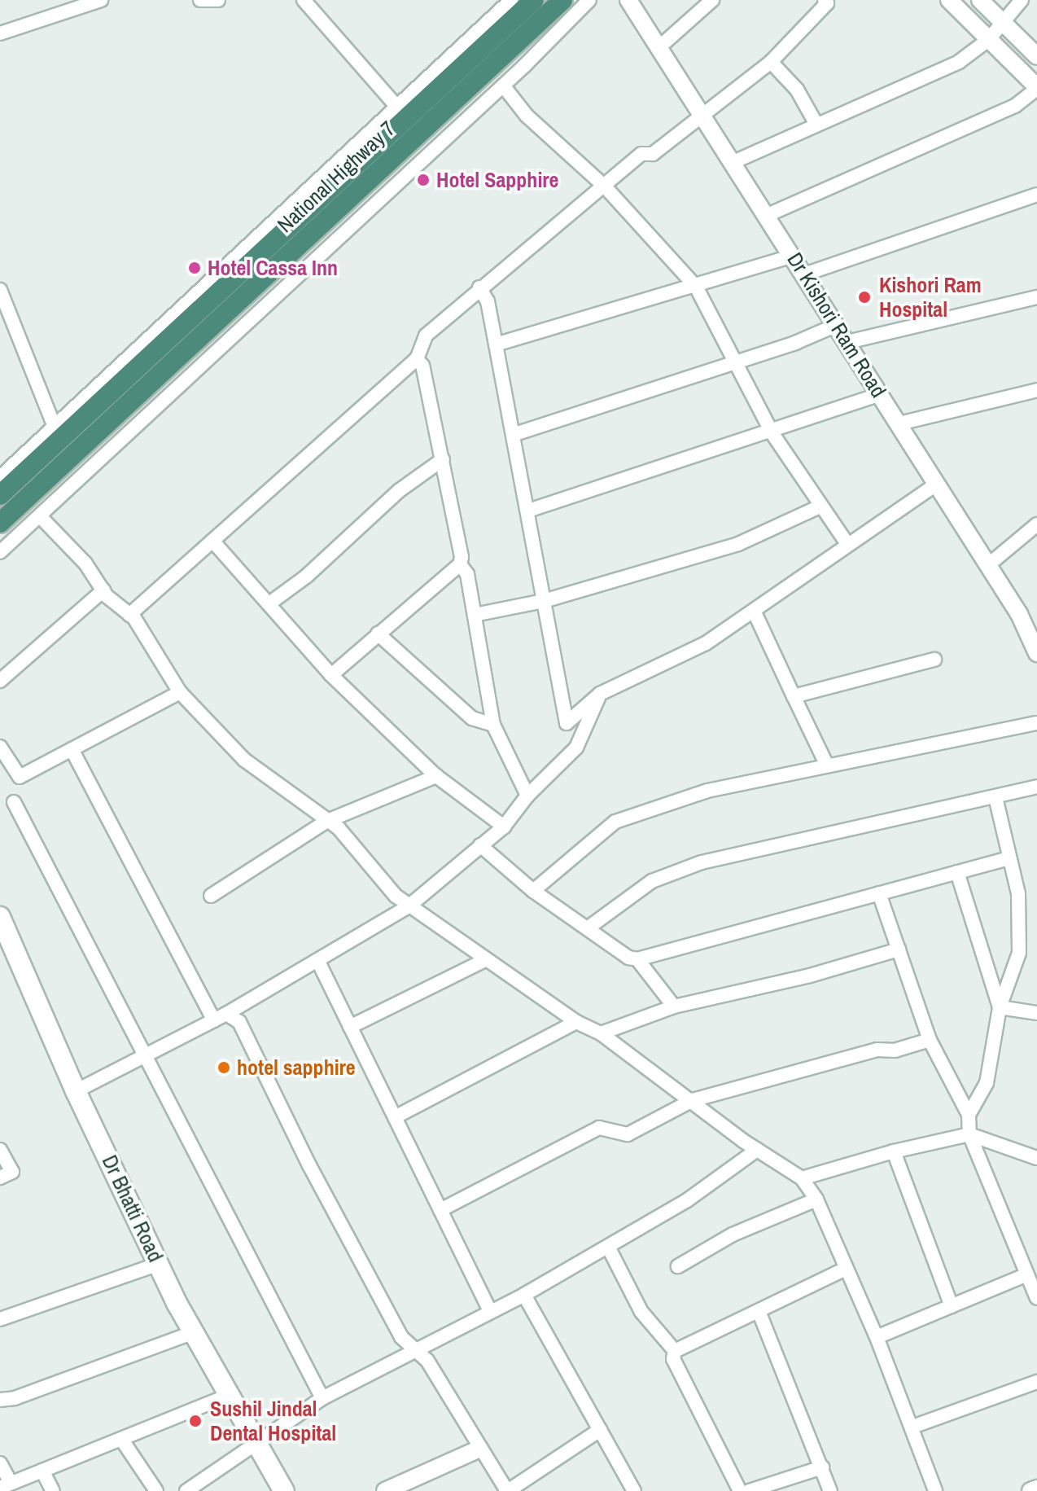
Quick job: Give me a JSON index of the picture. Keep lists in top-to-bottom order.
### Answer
{
  "streets": {
    "highway": ["National Highway 7"],
    "main road": ["Dr Bhatti Road"],
    "street": ["Dr Kishori Ram Road"]
  },
  "places": [
    "Hotel Sapphire",
    "Hotel Cassa Inn",
    "Kishori Ram Hospital",
    "hotel sapphire",
    "Sushil Jindal Dental Hospital"
  ]
}
